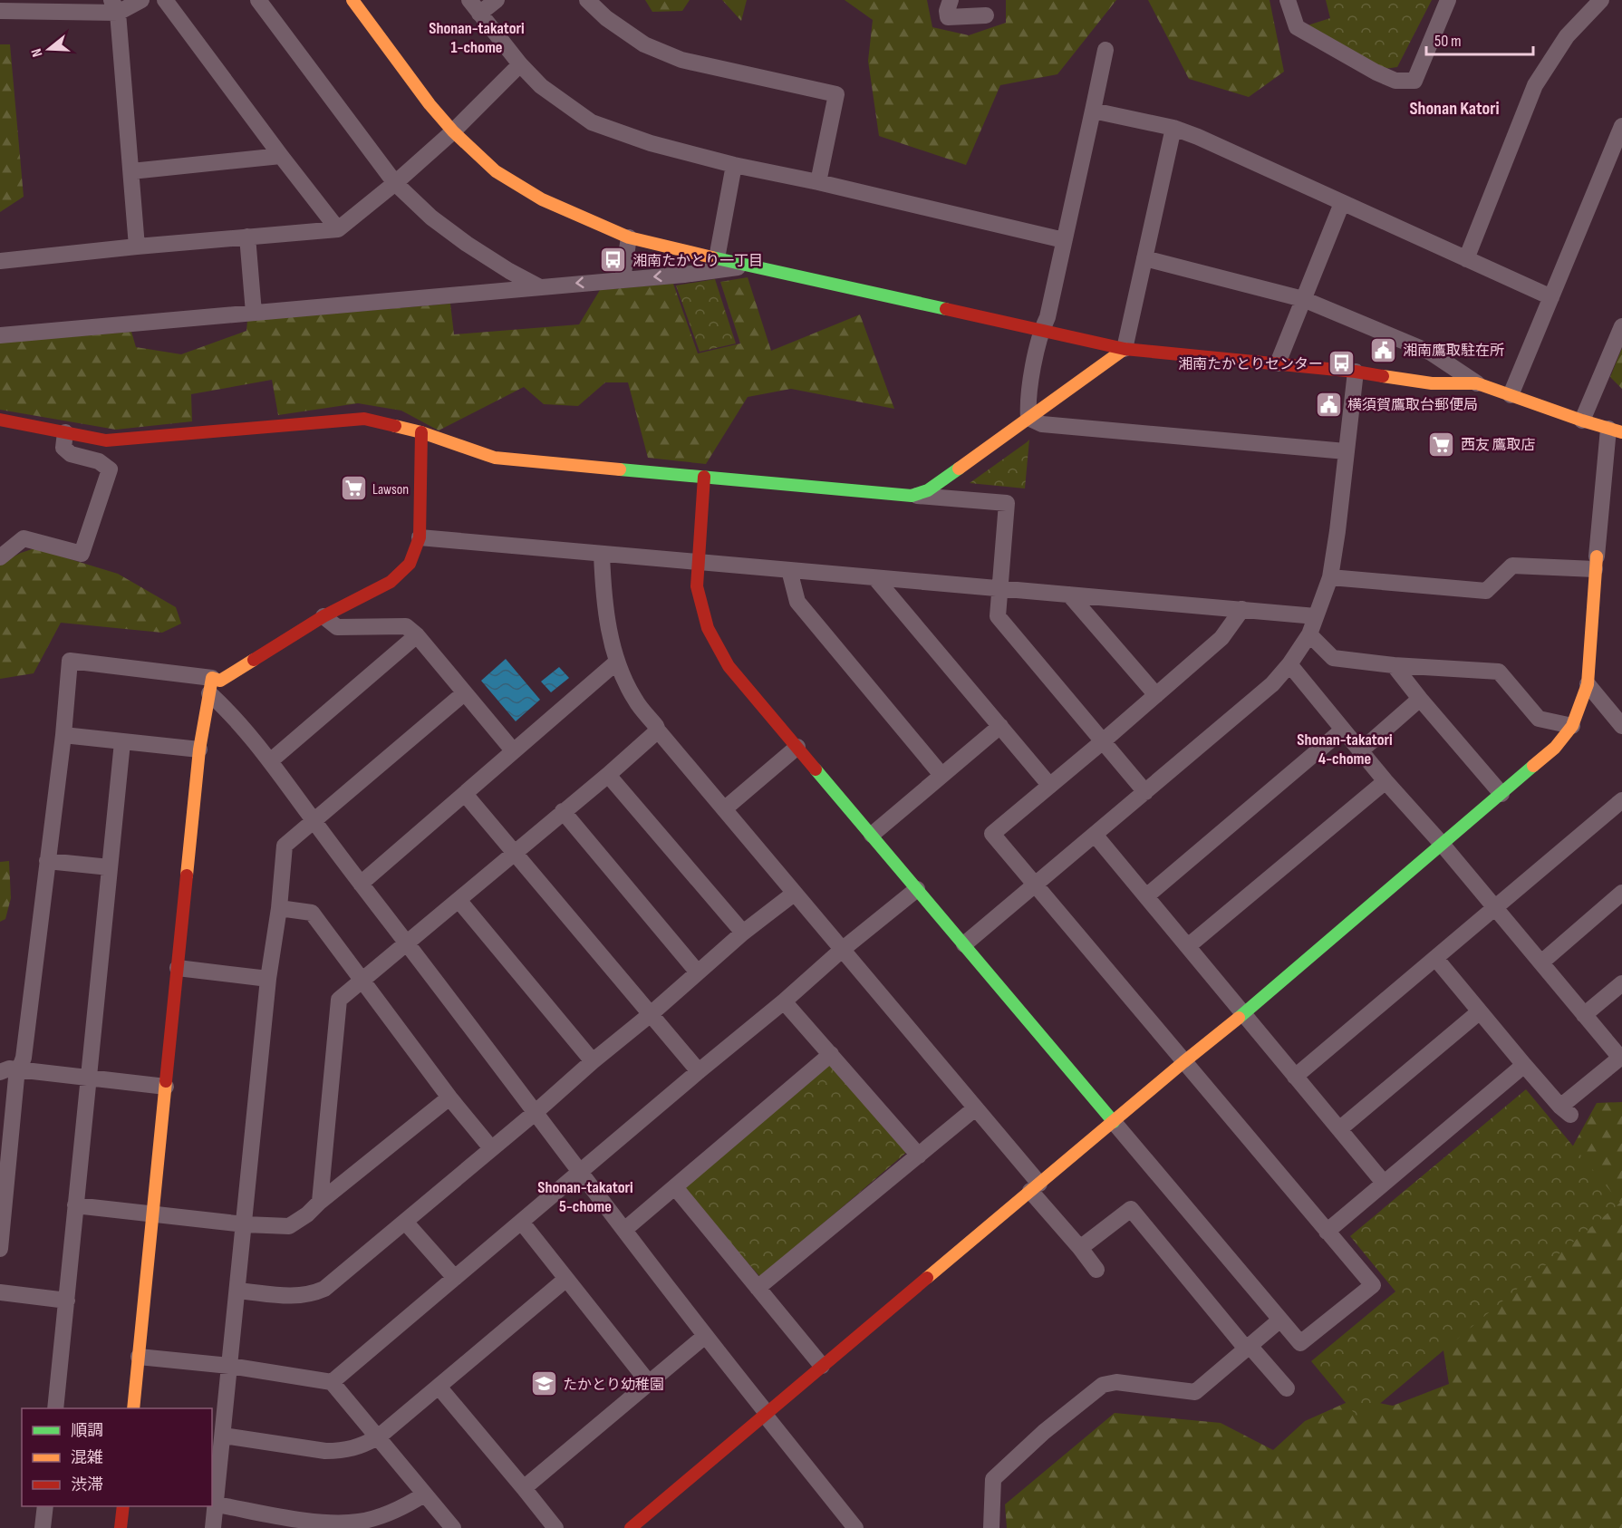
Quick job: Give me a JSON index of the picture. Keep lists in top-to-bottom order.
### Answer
{
  "districts": [
    "Shonan-takatori 1-chome",
    "Shonan Katori",
    "Shonan-takatori 4-chome",
    "Shonan-takatori 5-chome"
  ],
  "places": {
    "bus stop": ["湘南たかとり一丁目", "湘南たかとりセンター"],
    "public building": ["湘南鷹取駐在所", "横須賀鷹取台郵便局"],
    "supermarket": ["西友 鷹取店", "Lawson"],
    "school or university": ["たかとり幼稚園"]
  },
  "legend": ["順調", "混雑", "渋滞"],
  "scale_bar": "50 m",
  "north": "left"
}
